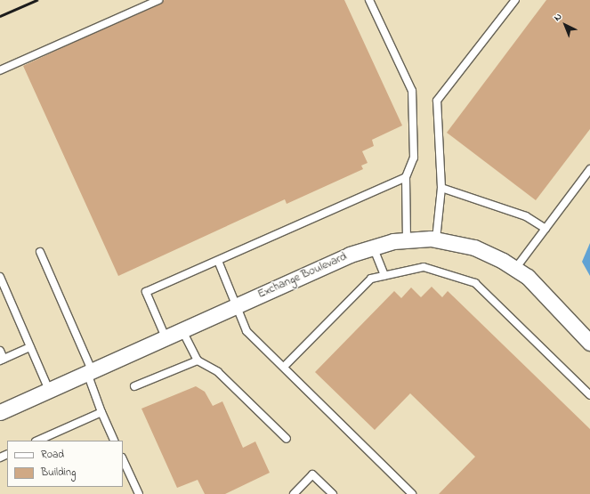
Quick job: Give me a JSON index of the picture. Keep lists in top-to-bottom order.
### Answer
{
  "streets": {
    "street": ["Exchange Boulevard"]
  },
  "legend": ["Road", "Building"],
  "north": "top left"
}
